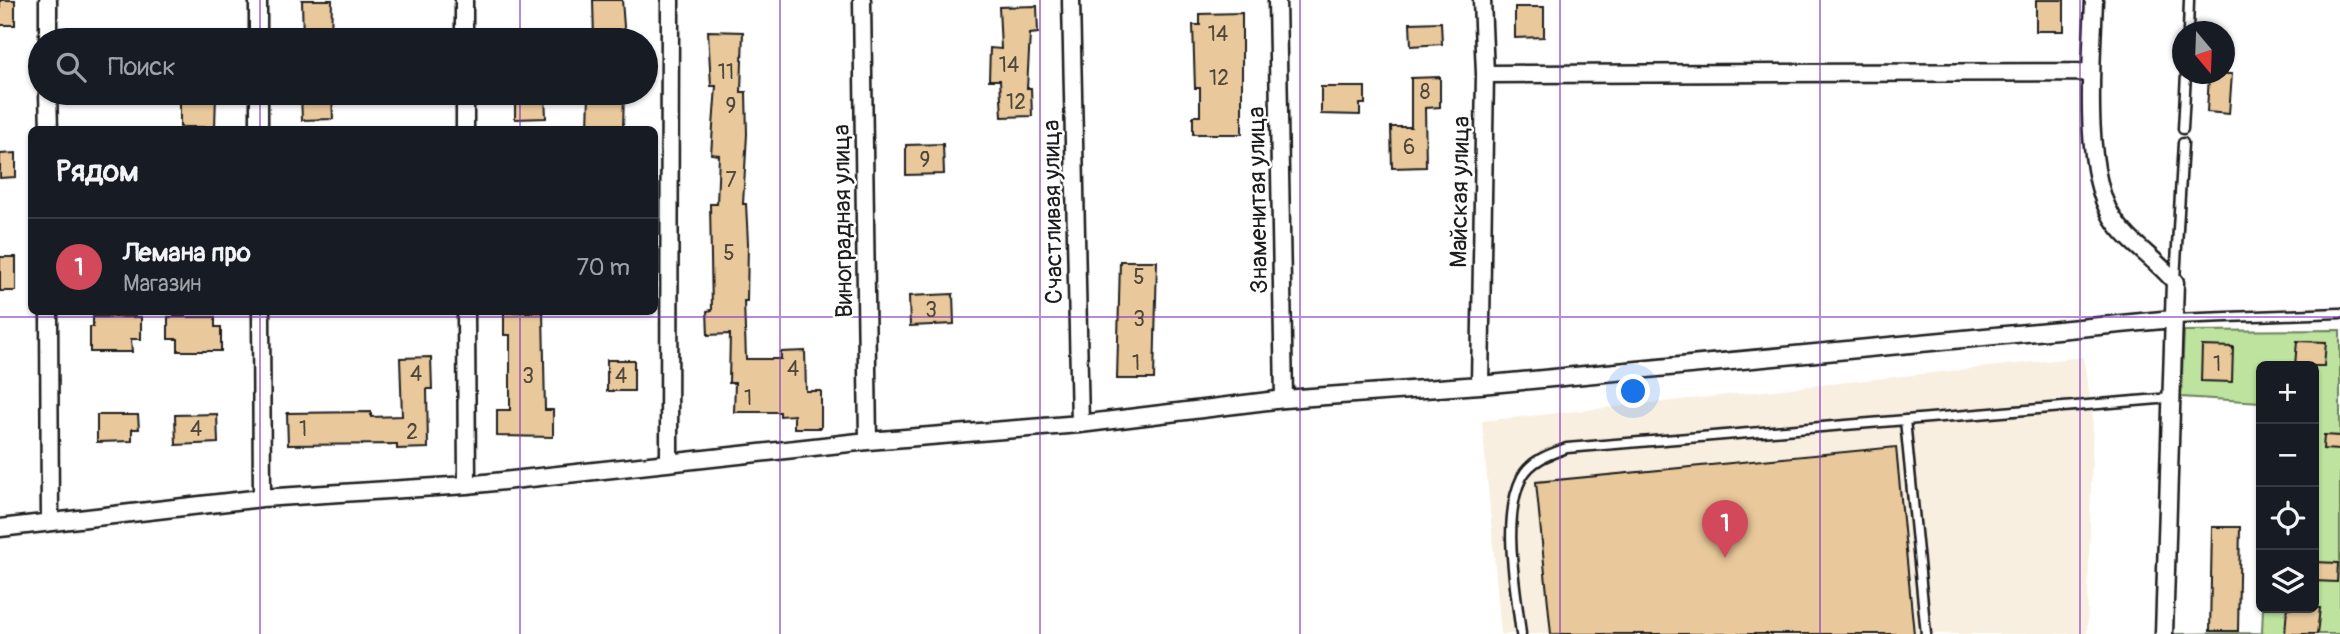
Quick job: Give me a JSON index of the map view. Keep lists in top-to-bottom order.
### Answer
{
  "streets": {
    "street": [
      "Майская улица",
      "Знаменитая улица",
      "Счастливая улица",
      "Виноградная улица"
    ]
  },
  "house_numbers": [
    "14",
    "14",
    "11",
    "12",
    "8",
    "12",
    "9",
    "6",
    "9",
    "7",
    "5",
    "5",
    "3",
    "3",
    "1",
    "1",
    "4",
    "4",
    "3",
    "4",
    "1",
    "4",
    "1",
    "2"
  ],
  "north": "bottom",
  "page": {
    "search": "Поиск",
    "heading": "Рядом",
    "list": [
      {
        "mark": "1",
        "name": "Лемана про",
        "note": "Магазин",
        "value": "70 m"
      }
    ],
    "map_buttons": ["+", "−"],
    "pins": "1"
  }
}
